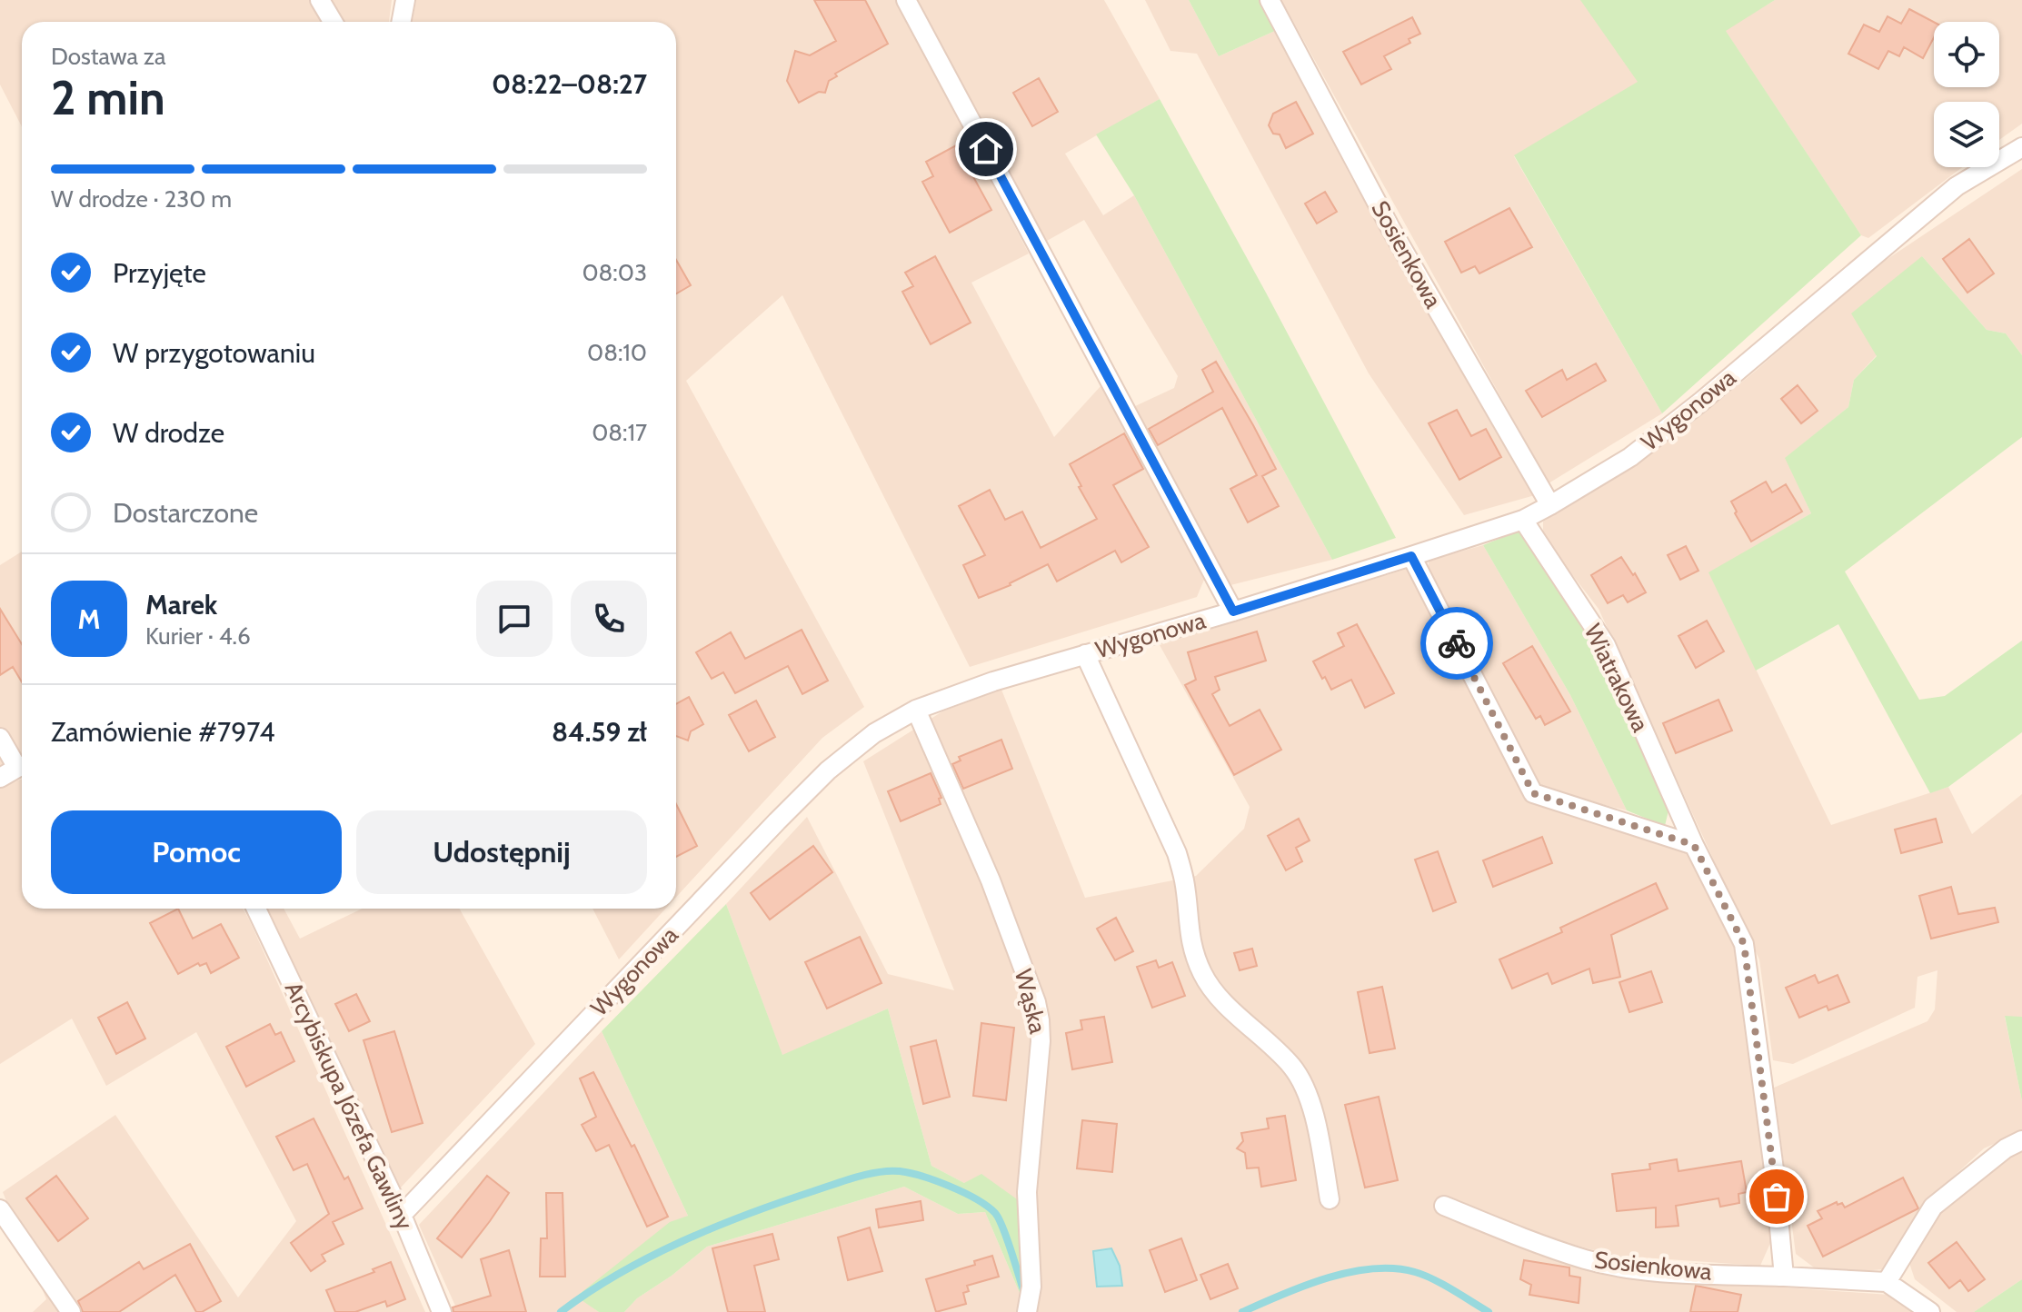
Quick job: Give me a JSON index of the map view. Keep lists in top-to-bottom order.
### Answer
{
  "streets": {
    "street": [
      "Sosienkowa",
      "Wygonowa",
      "Wiatrakowa",
      "Wąska",
      "Arcybiskupa Józefa Gawliny"
    ]
  },
  "crossings": [
    ["Sosienkowa", "Wygonowa"],
    ["Wygonowa", "Wiatrakowa"],
    ["Wygonowa", "Wąska"],
    ["Wygonowa", "Arcybiskupa Józefa Gawliny"]
  ],
  "page": {
    "heading": ["2 min", "Dostawa za", "08:22–08:27"],
    "panel": [
      "Marek",
      "Kurier · 4.6",
      "Zamówienie #7974",
      "84.59 zł"
    ],
    "bar": "W drodze · 230 m",
    "list": [
      ["Przyjęte", "08:03"],
      ["W przygotowaniu", "08:10"],
      ["W drodze", "08:17"],
      "Dostarczone"
    ],
    "round": "M",
    "buttons": ["Pomoc", "Udostępnij"]
  }
}
